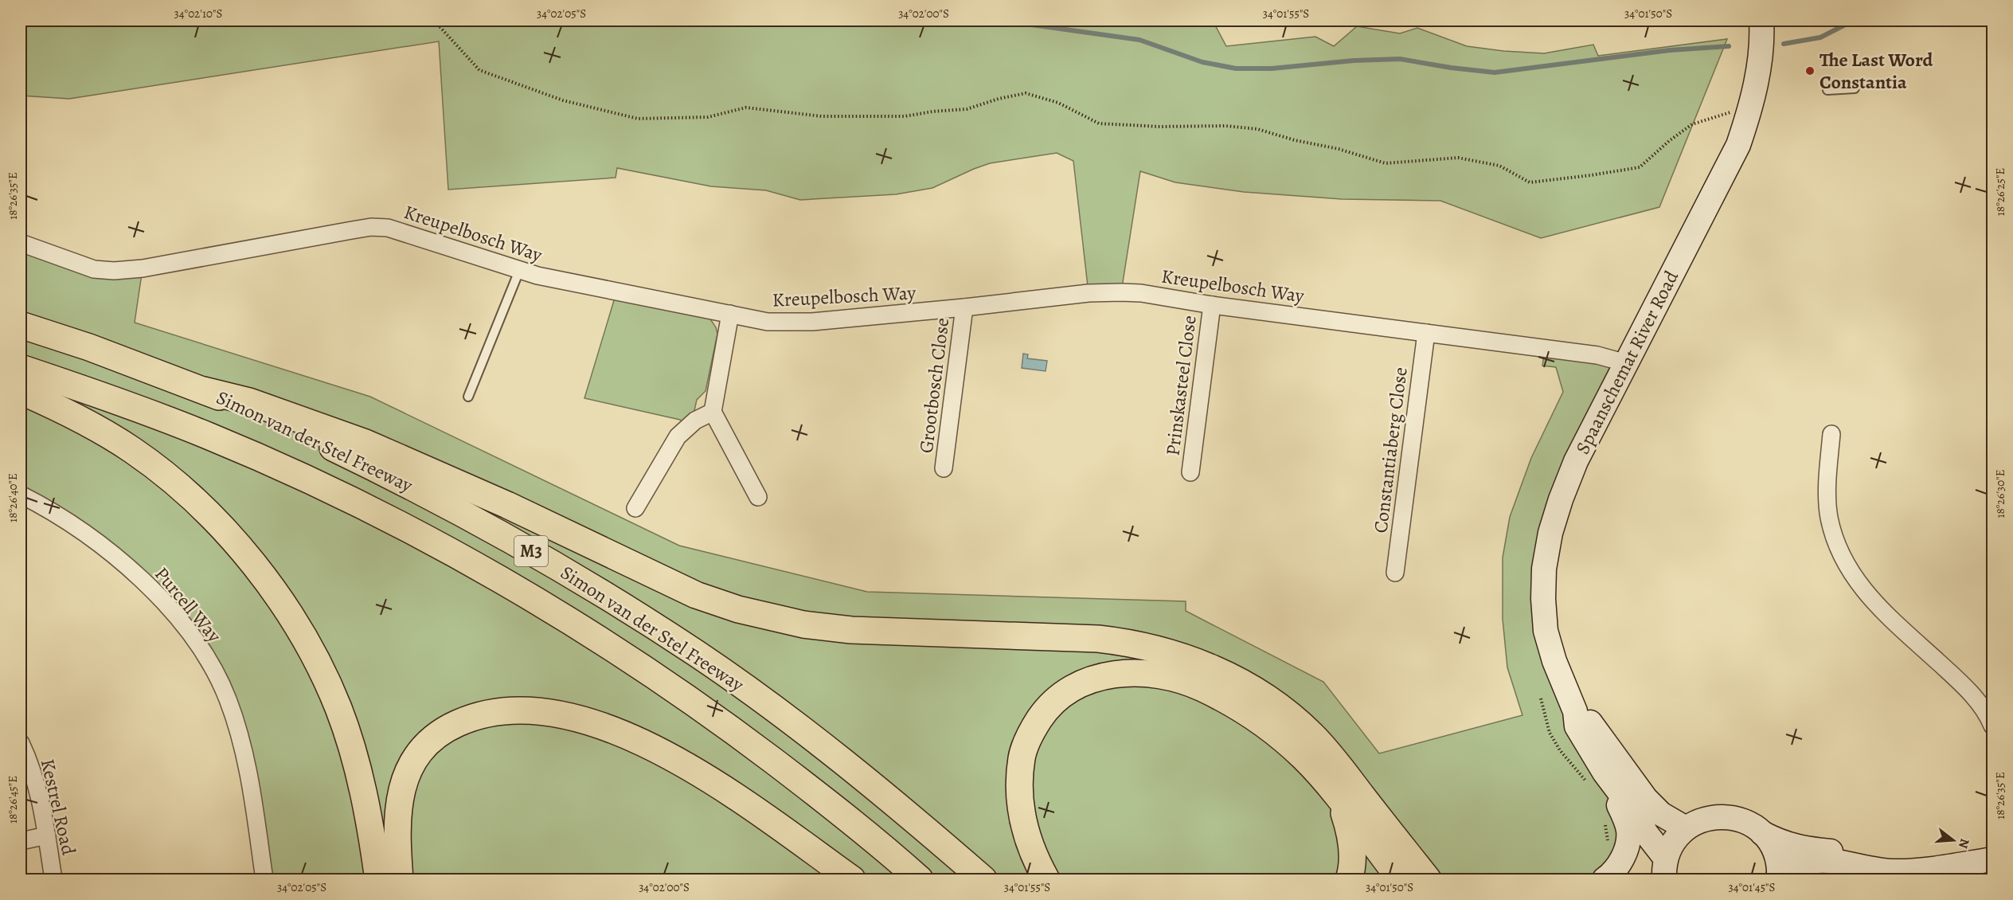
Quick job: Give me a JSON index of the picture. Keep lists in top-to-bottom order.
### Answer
{
  "streets": {
    "highway": ["Simon van der Stel Freeway", "M3"],
    "main road": ["Spaanschemat River Road"],
    "street": [
      "Kreupelbosch Way",
      "Grootbosch Close",
      "Prinskasteel Close",
      "Constantiaberg Close",
      "Purcell Way",
      "Kestrel Road"
    ]
  },
  "crossings": [
    ["Kreupelbosch Way", "Spaanschemat River Road"],
    ["Kreupelbosch Way", "Grootbosch Close"],
    ["Kreupelbosch Way", "Prinskasteel Close"],
    ["Kreupelbosch Way", "Constantiaberg Close"]
  ],
  "places": ["The Last Word Constantia"],
  "north": "right",
  "coordinates": [
    "34°02'10\"S",
    "34°02'05\"S",
    "34°02'00\"S",
    "34°01'55\"S",
    "34°01'50\"S",
    "18°26'25\"E",
    "18°26'35\"E",
    "18°26'30\"E",
    "18°26'40\"E",
    "18°26'45\"E",
    "34°01'45\"S"
  ]
}
